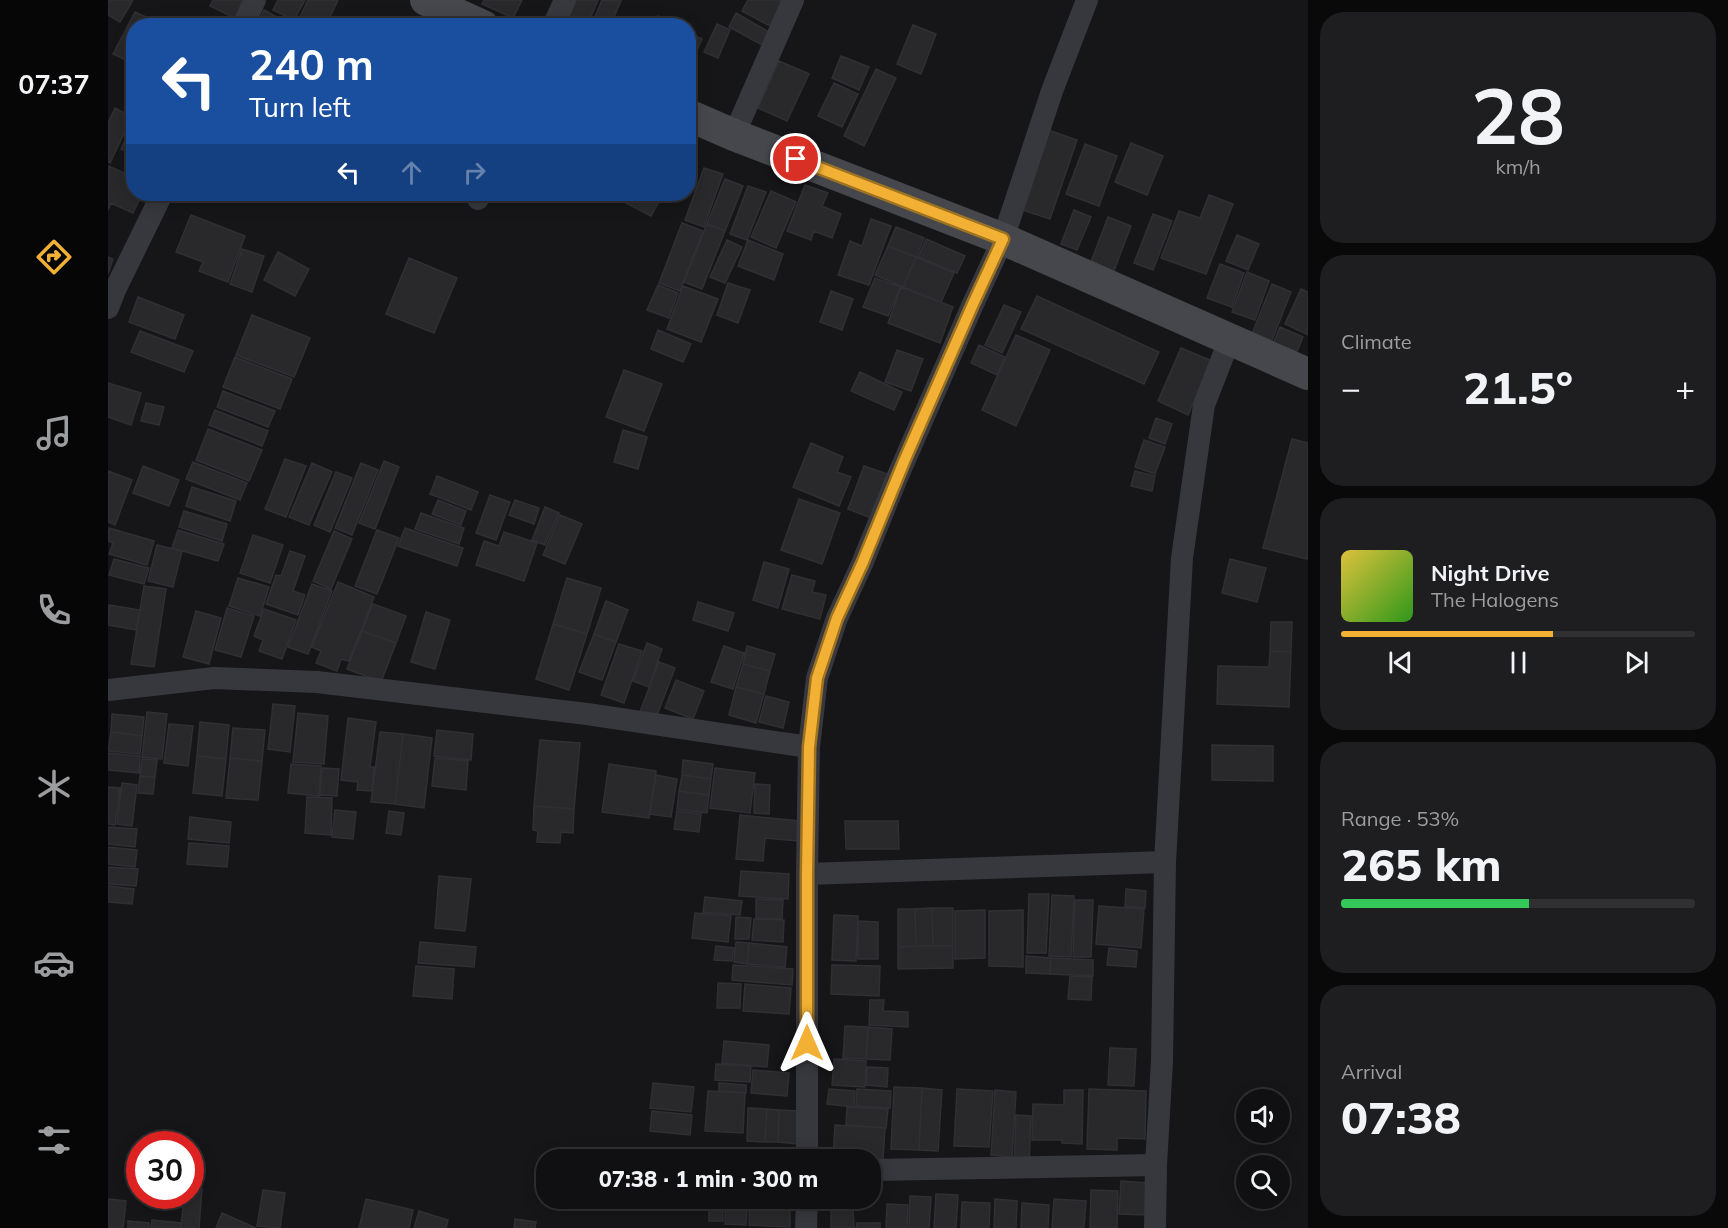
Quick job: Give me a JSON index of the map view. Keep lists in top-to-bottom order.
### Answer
{
  "page": {
    "tabs": "07:37",
    "tile": [
      ["28", "km/h"],
      "Climate",
      ["Range · 53%", "265 km"],
      ["Arrival", "07:38"]
    ],
    "turn": ["240 m", "Turn left"],
    "heat": ["−", "21.5°", "+"],
    "song": ["Night Drive", "The Halogens"],
    "limit": "30",
    "trip": "07:38 · 1 min · 300 m"
  }
}
